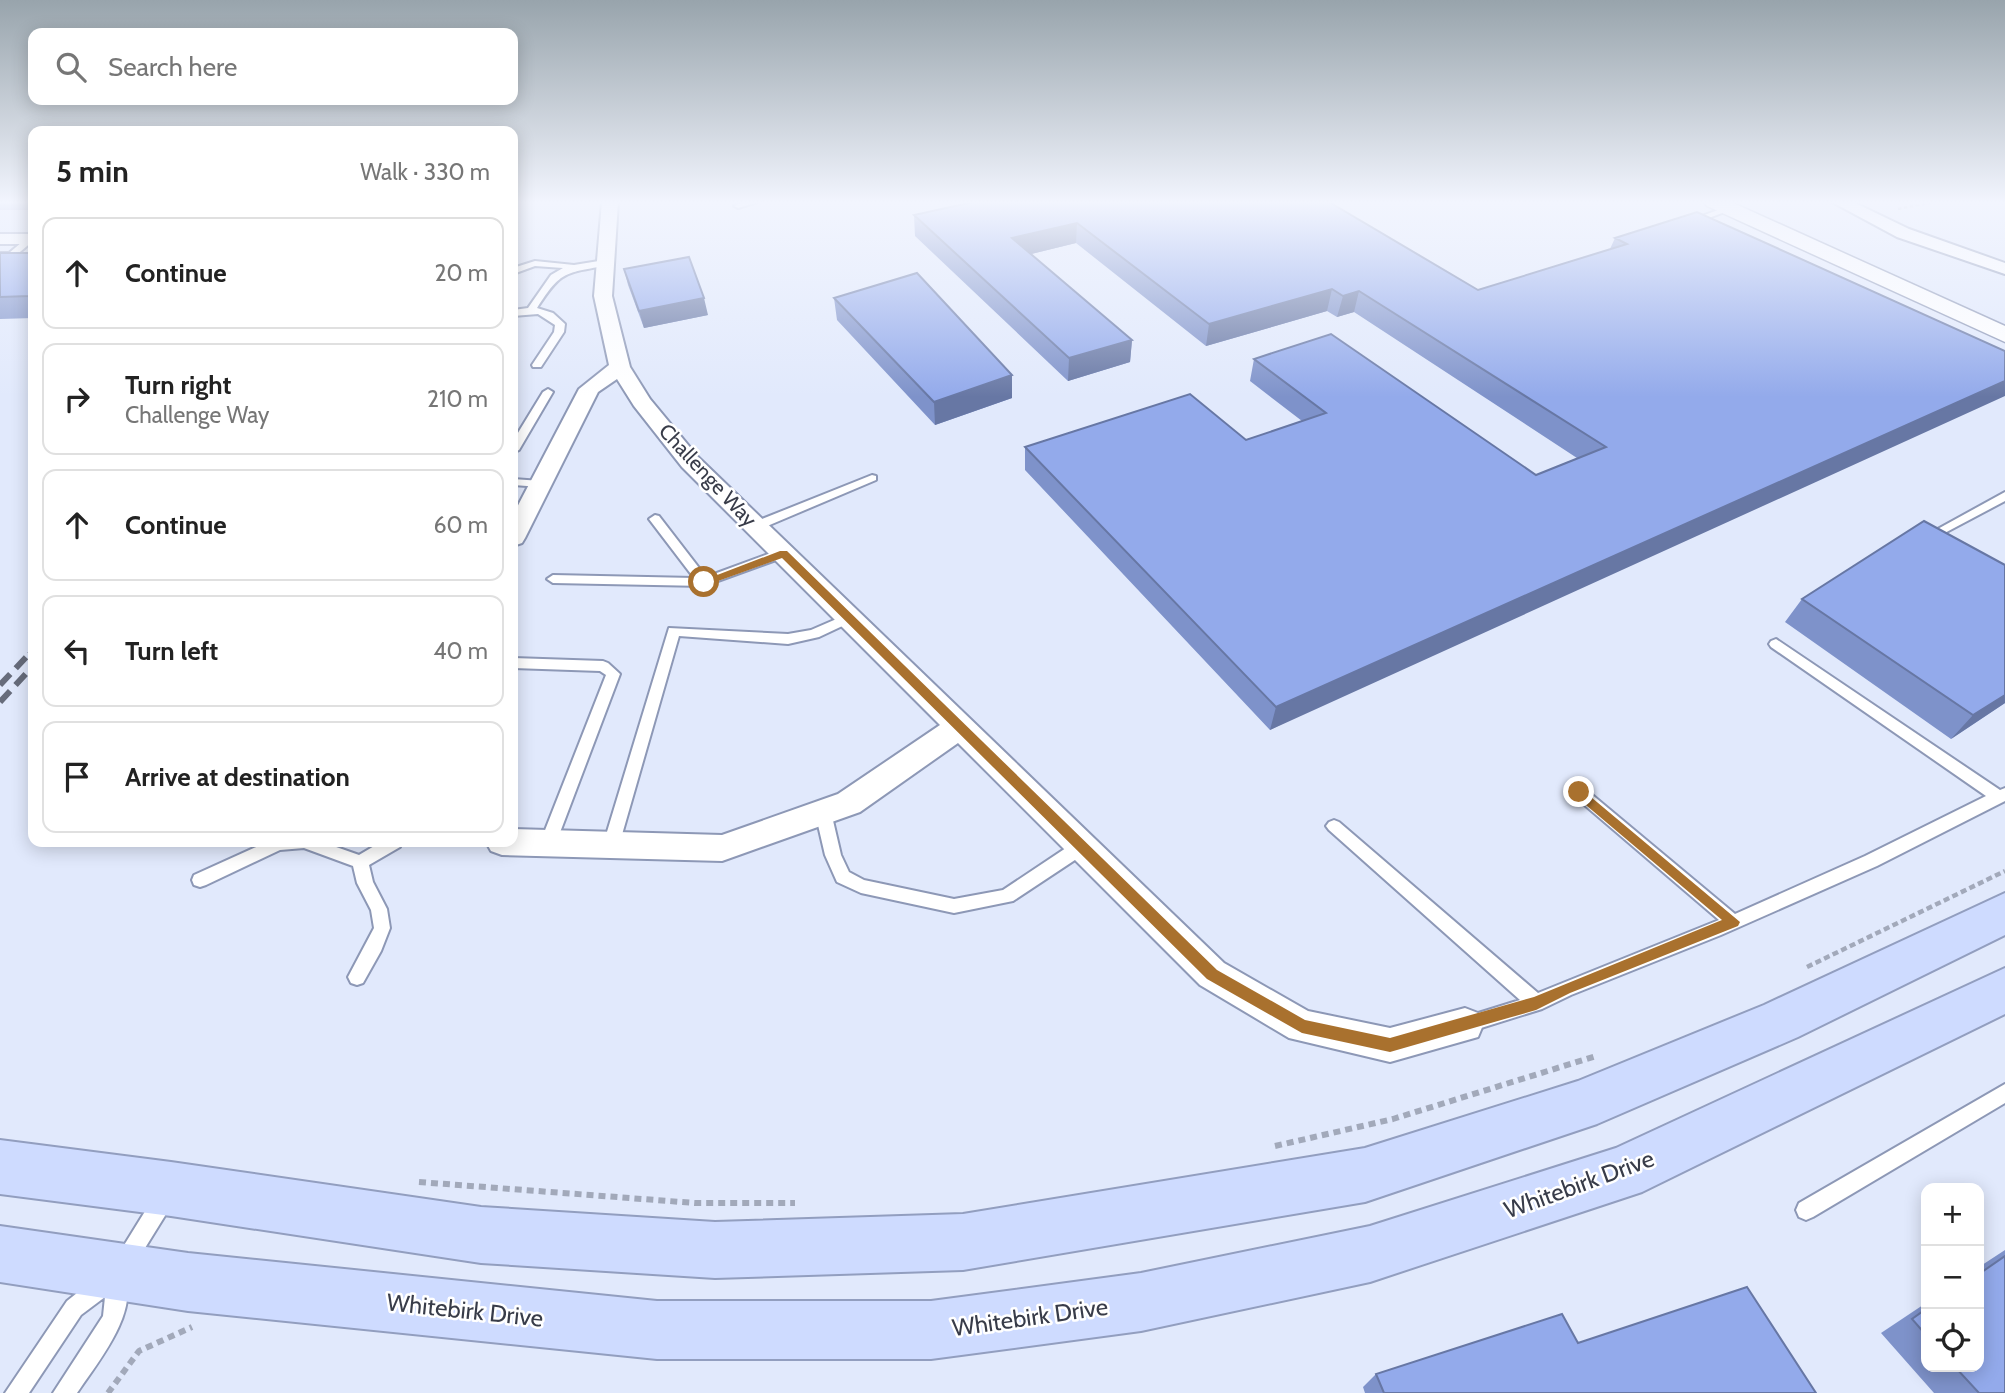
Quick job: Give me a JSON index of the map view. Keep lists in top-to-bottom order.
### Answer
{
  "streets": {
    "highway": ["Whitebirk Drive"],
    "street": ["Challenge Way"]
  },
  "page": {
    "search": "Search here",
    "heading": ["5 min", "Walk · 330 m"],
    "list": [
      ["Continue", "20 m"],
      ["Turn right", "Challenge Way", "210 m"],
      ["Continue", "60 m"],
      ["Turn left", "40 m"],
      "Arrive at destination"
    ],
    "map_buttons": ["+", "−"]
  }
}
